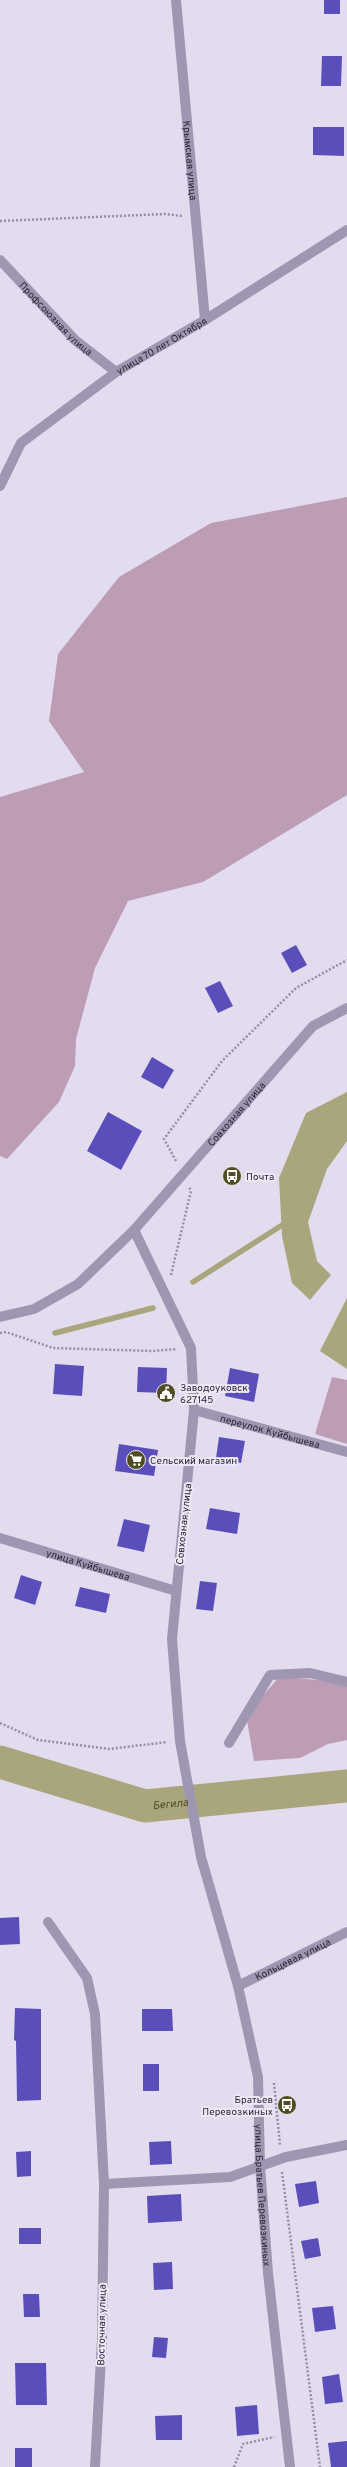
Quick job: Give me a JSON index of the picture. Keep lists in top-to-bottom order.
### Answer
{
  "streets": {
    "street": [
      "Крымская улица",
      "Профсоюзная улица",
      "улица 70 лет Октября",
      "Совхозная улица",
      "переулок Куйбышева",
      "улица Куйбышева",
      "Кольцевая улица",
      "улица Братьев Перевозкиных",
      "Восточная улица"
    ]
  },
  "crossings": [
    ["Крымская улица", "улица 70 лет Октября"],
    ["Профсоюзная улица", "улица 70 лет Октября"],
    ["Совхозная улица", "переулок Куйбышева"],
    ["Совхозная улица", "улица Куйбышева"],
    ["Совхозная улица", "улица Братьев Перевозкиных"],
    ["Кольцевая улица", "улица Братьев Перевозкиных"]
  ],
  "water": ["Бегила"],
  "places": {
    "bus stop": ["Почта", "Братьев Перевозкиных"],
    "public building": ["Заводоуковск 627145"],
    "supermarket": ["Сельский магазин"]
  }
}
